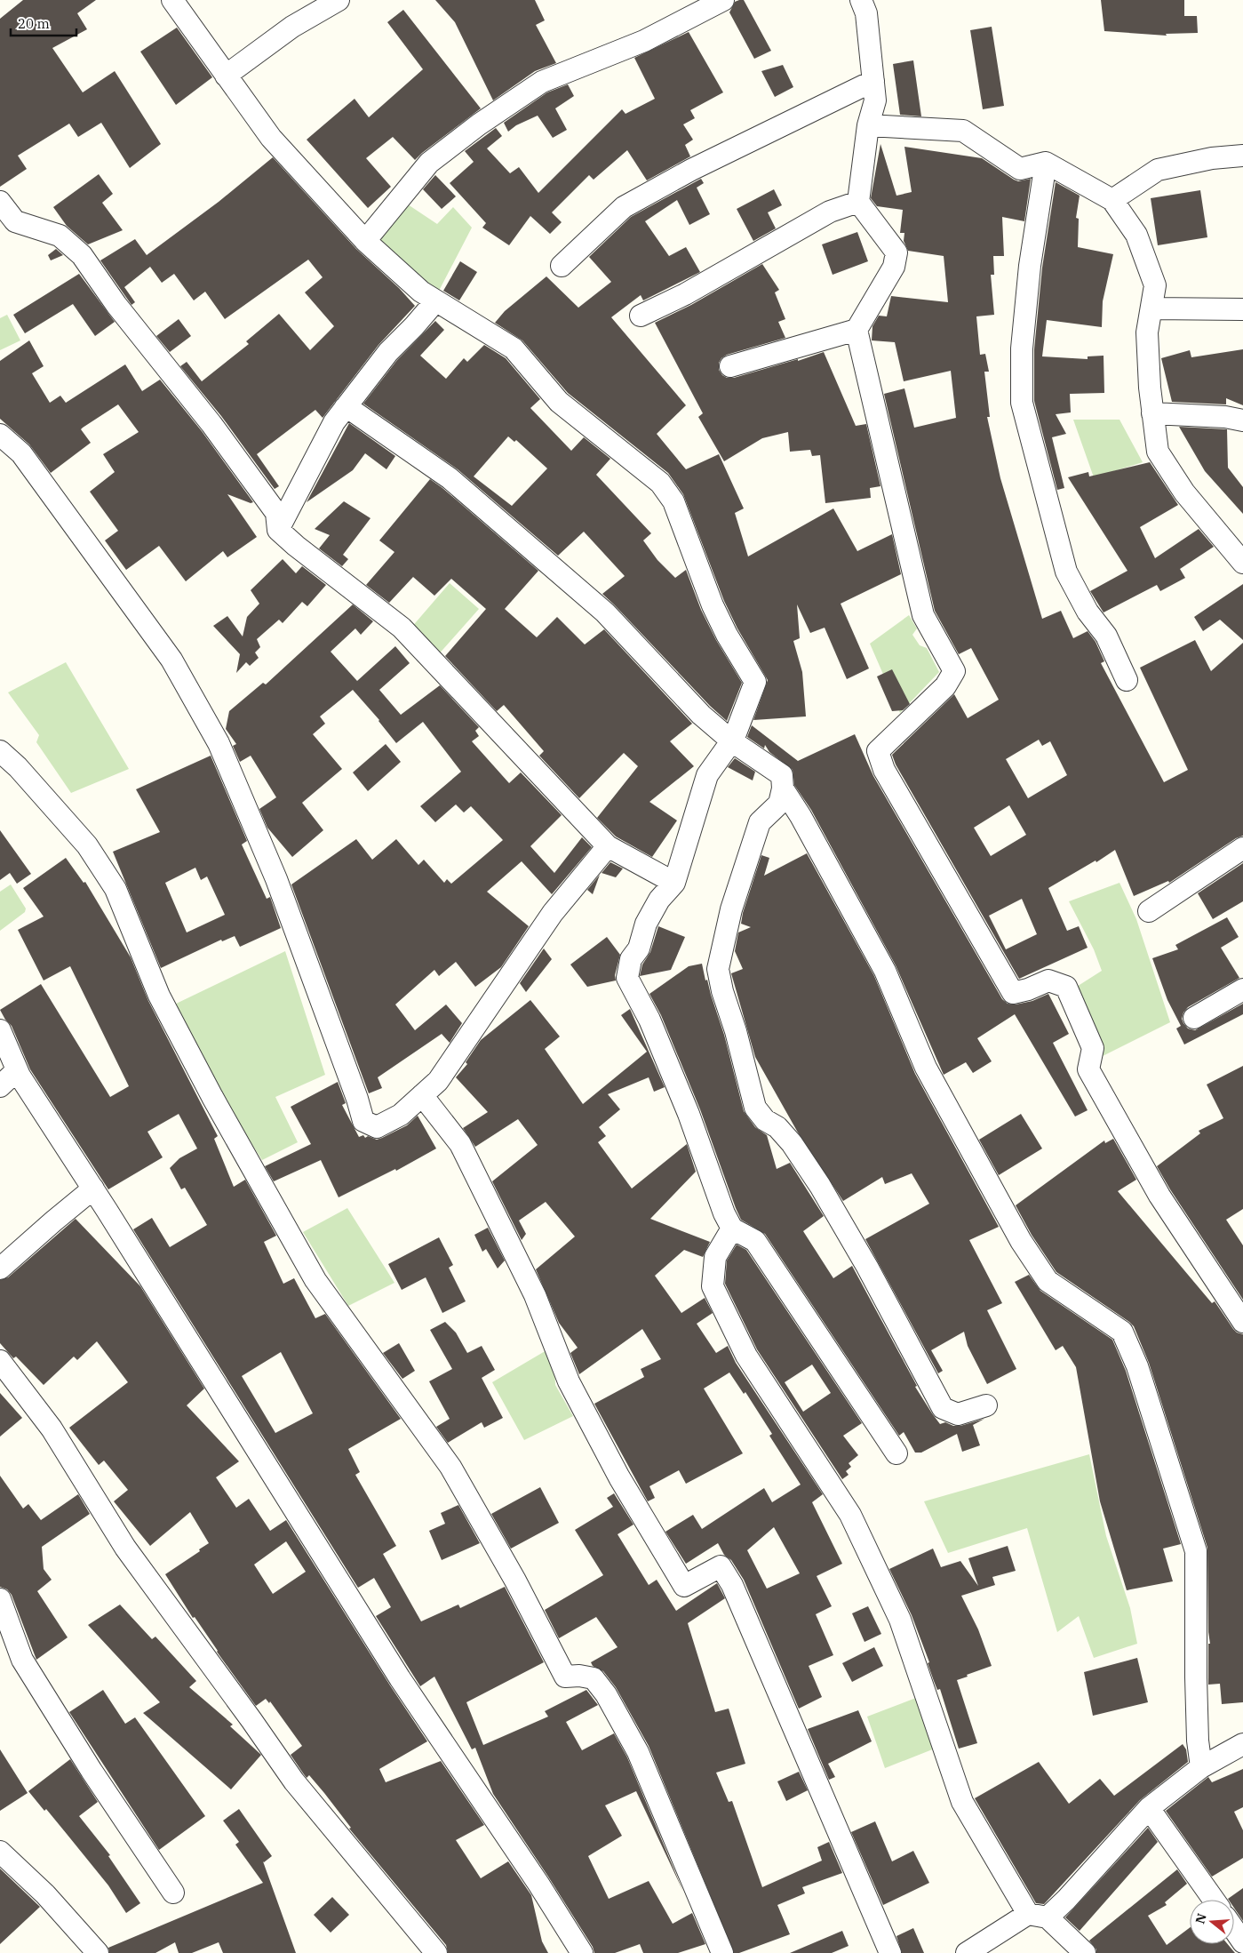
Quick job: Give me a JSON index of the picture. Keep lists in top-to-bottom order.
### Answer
{
  "scale_bar": "20 m",
  "north": "left"
}
